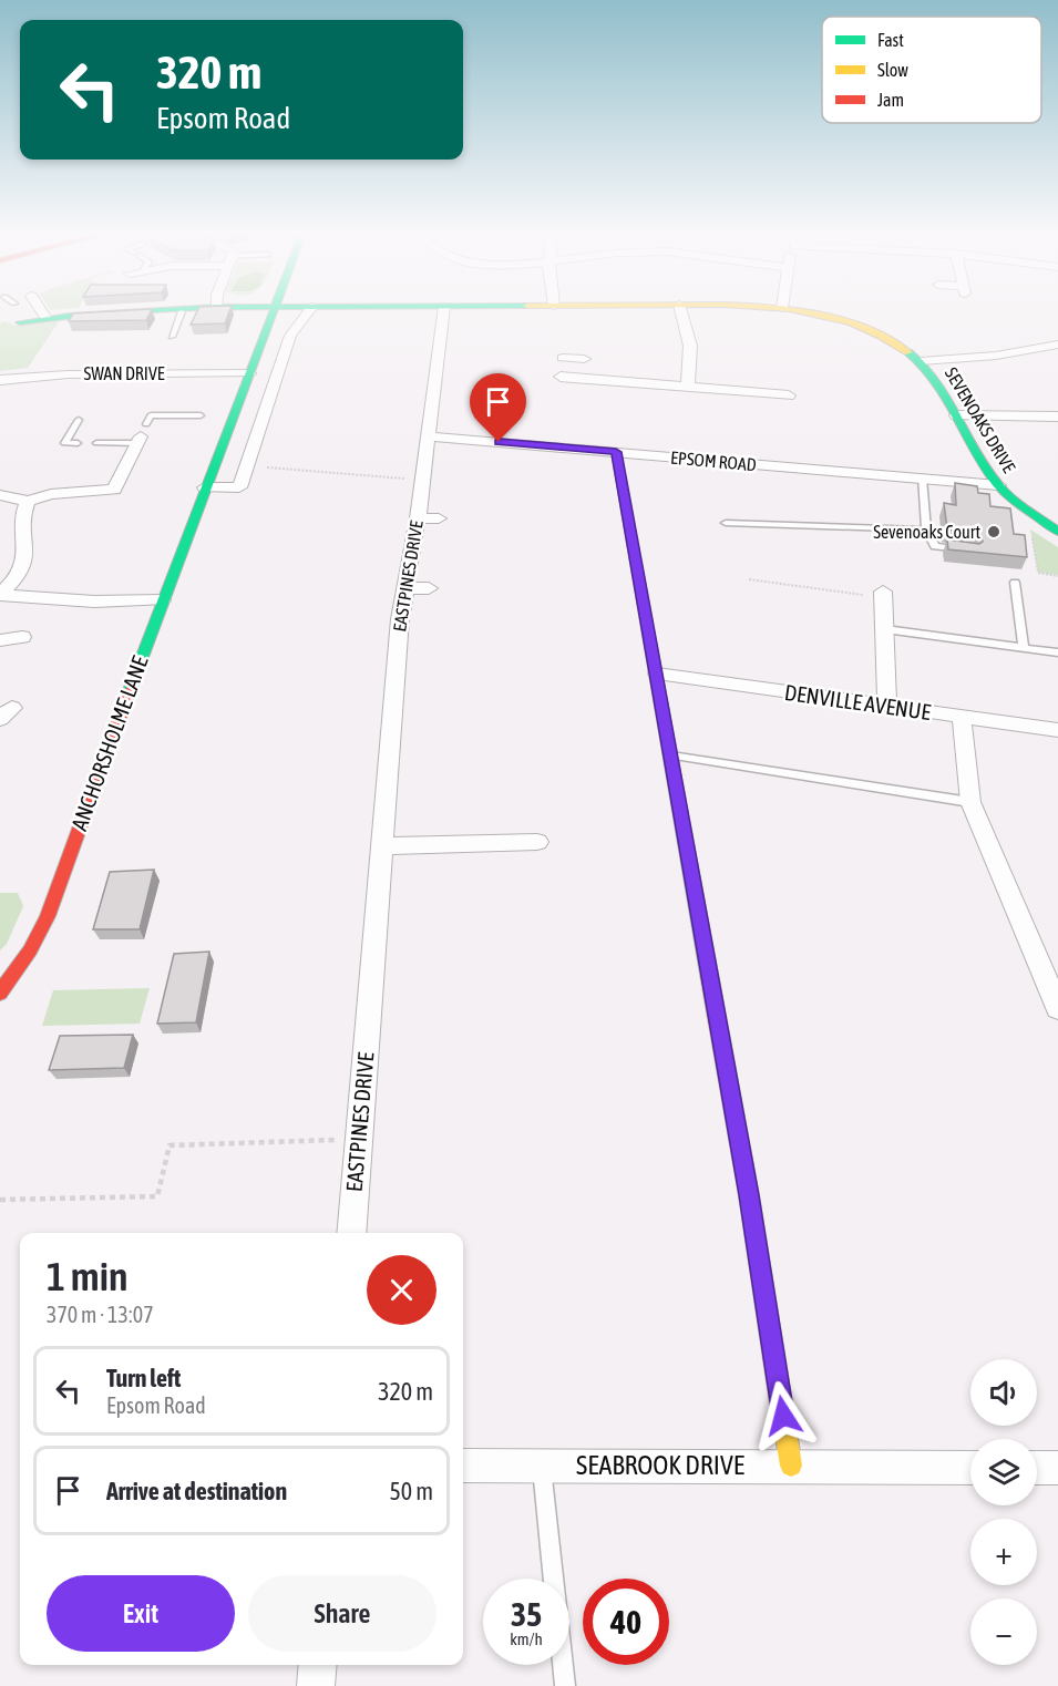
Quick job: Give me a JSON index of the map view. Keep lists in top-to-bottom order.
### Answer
{
  "streets": {
    "main road": ["SEVENOAKS DRIVE", "ANCHORSHOLME LANE"],
    "street": [
      "SWAN DRIVE",
      "EPSOM ROAD",
      "EASTPINES DRIVE",
      "DENVILLE AVENUE",
      "SEABROOK DRIVE"
    ]
  },
  "crossings": [
    ["SWAN DRIVE", "ANCHORSHOLME LANE"],
    ["SEVENOAKS DRIVE", "EPSOM ROAD"],
    ["EPSOM ROAD", "EASTPINES DRIVE"]
  ],
  "places": ["Sevenoaks Court"],
  "legend": ["Fast", "Slow", "Jam"],
  "page": {
    "turn": ["320 m", "Epsom Road"],
    "heading": ["1 min", "370 m · 13:07"],
    "list": [
      {
        "name": "Turn left",
        "note": "Epsom Road",
        "value": "320 m"
      },
      {
        "name": "Arrive at destination",
        "value": "50 m"
      }
    ],
    "map_buttons": ["+", "−"],
    "buttons": ["Exit", "Share"],
    "speed": "35 km/h",
    "limit": "40"
  }
}
